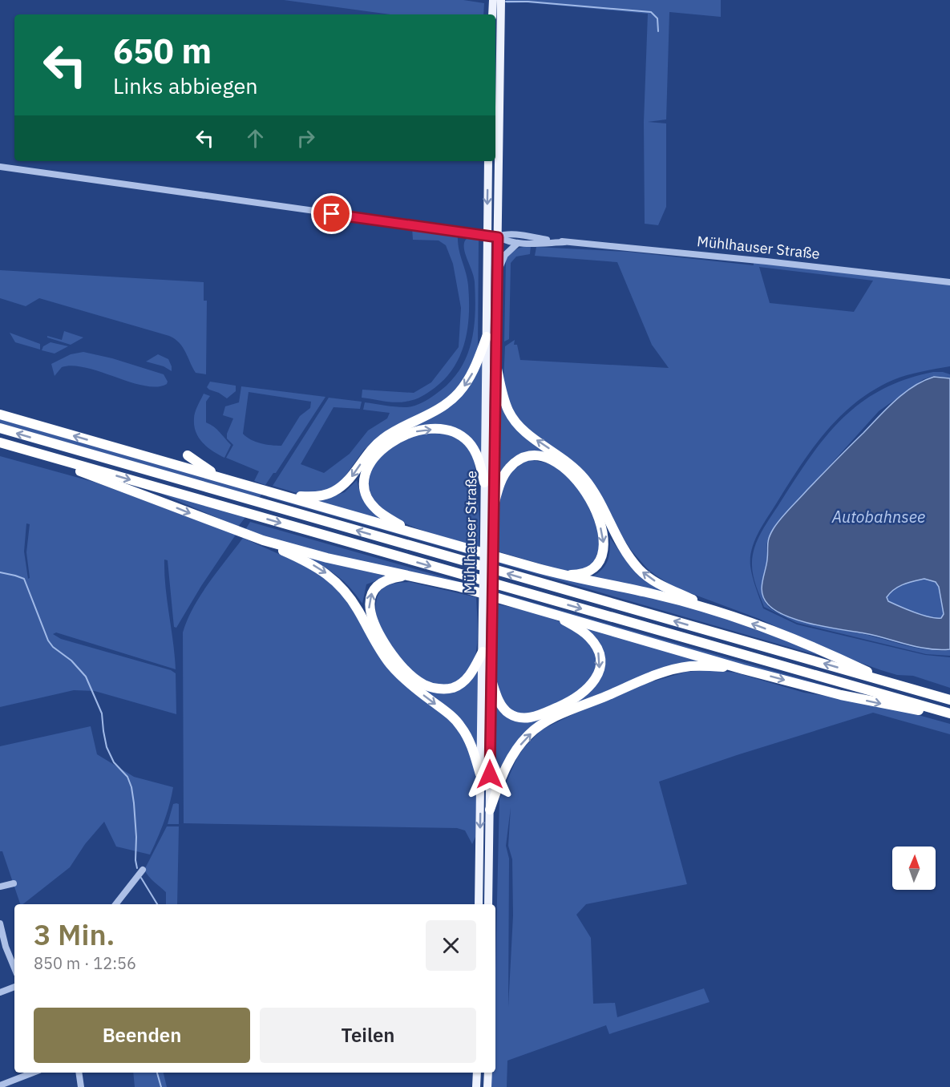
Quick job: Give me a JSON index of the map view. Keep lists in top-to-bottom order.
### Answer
{
  "streets": {
    "main road": ["Mühlhauser Straße"]
  },
  "water": ["Autobahnsee"],
  "north": "top",
  "page": {
    "turn": ["650 m", "Links abbiegen"],
    "heading": ["3 Min.", "850 m · 12:56"],
    "buttons": ["Beenden", "Teilen"]
  }
}
